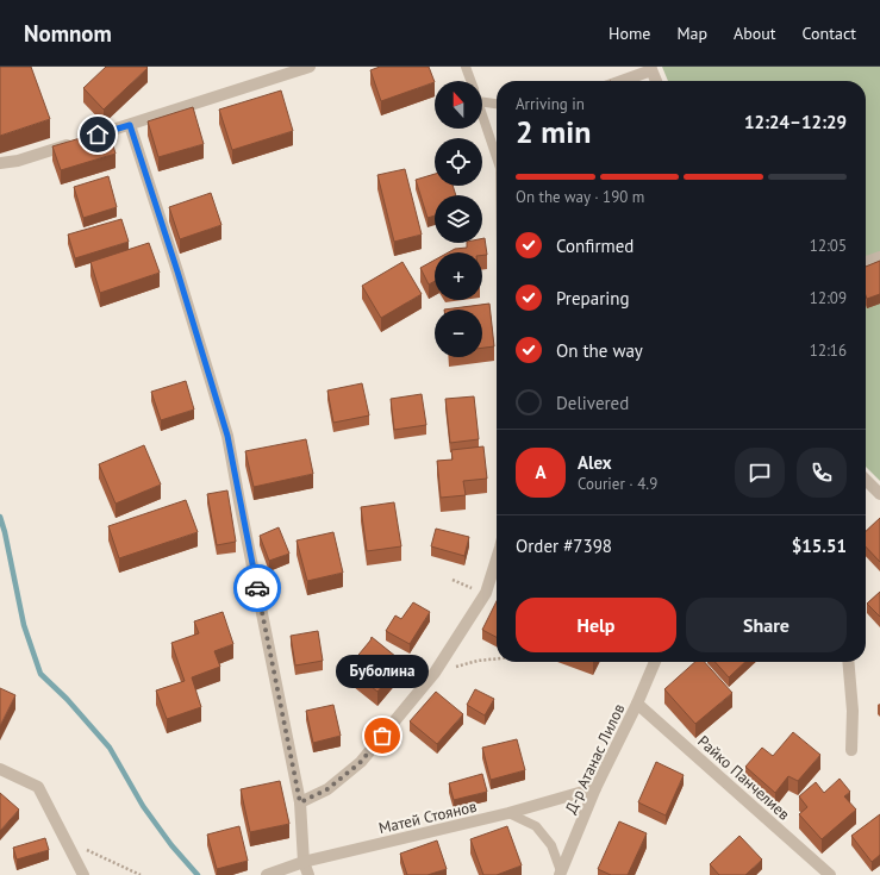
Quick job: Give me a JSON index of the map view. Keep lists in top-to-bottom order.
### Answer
{
  "streets": {
    "street": ["Д-р Атанас Лилов", "Райко Панчелиев", "Матей Стоянов"]
  },
  "crossings": [
    ["Д-р Атанас Лилов", "Райко Панчелиев"],
    ["Д-р Атанас Лилов", "Матей Стоянов"]
  ],
  "places": ["Буболина"],
  "north": "top",
  "page": {
    "header": "Nomnom",
    "nav": [
      "Home",
      "Map",
      "About",
      "Contact"
    ],
    "map_buttons": ["+", "−"],
    "heading": ["2 min", "Arriving in", "12:24–12:29"],
    "panel": [
      "Alex",
      "Courier · 4.9",
      "Order #7398",
      "$15.51"
    ],
    "bar": "On the way · 190 m",
    "list": [
      ["Confirmed", "12:05"],
      ["Preparing", "12:09"],
      ["On the way", "12:16"],
      "Delivered"
    ],
    "round": "A",
    "buttons": ["Help", "Share"],
    "bubble": "Буболина"
  }
}
